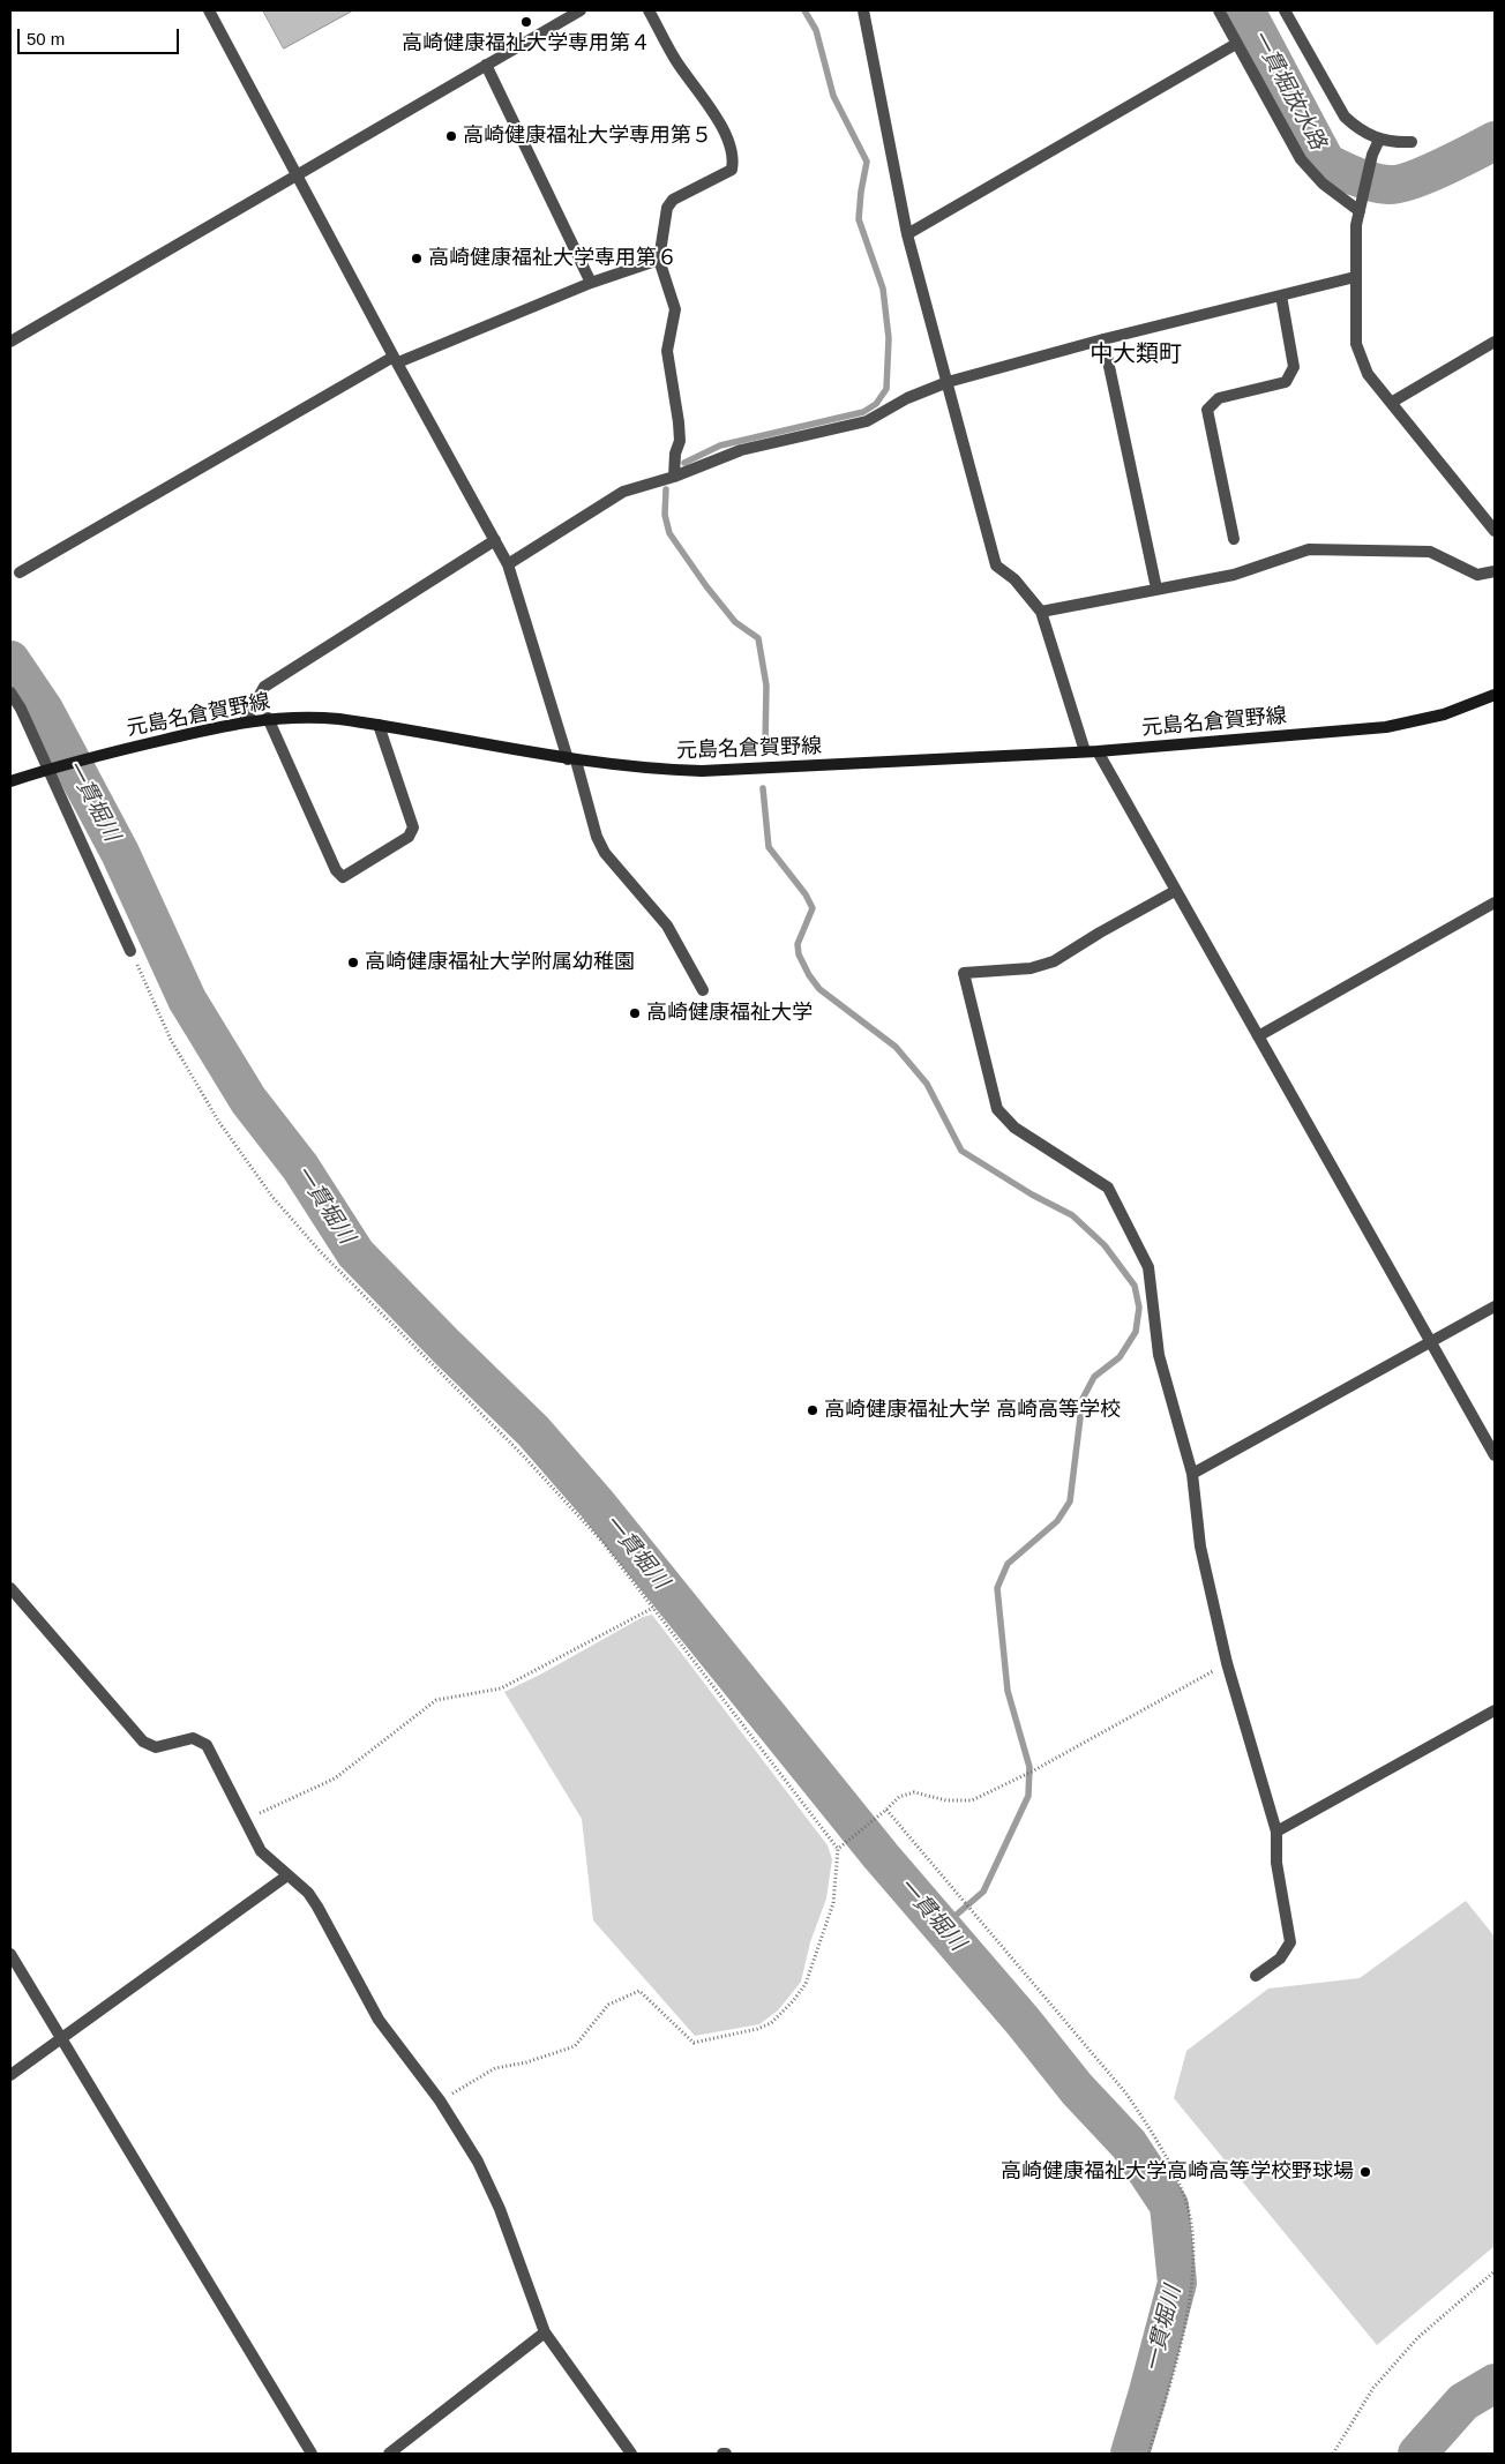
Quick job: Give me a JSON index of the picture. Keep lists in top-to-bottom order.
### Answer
{
  "streets": {
    "main road": ["元島名倉賀野線"]
  },
  "districts": ["中大類町"],
  "water": ["一貫堀放水路", "一貫堀川"],
  "places": [
    "高崎健康福祉大学専用第４",
    "高崎健康福祉大学専用第５",
    "高崎健康福祉大学専用第６",
    "高崎健康福祉大学附属幼稚園",
    "高崎健康福祉大学",
    "高崎健康福祉大学 高崎高等学校",
    "高崎健康福祉大学高崎高等学校野球場"
  ],
  "scale_bar": "50 m"
}
